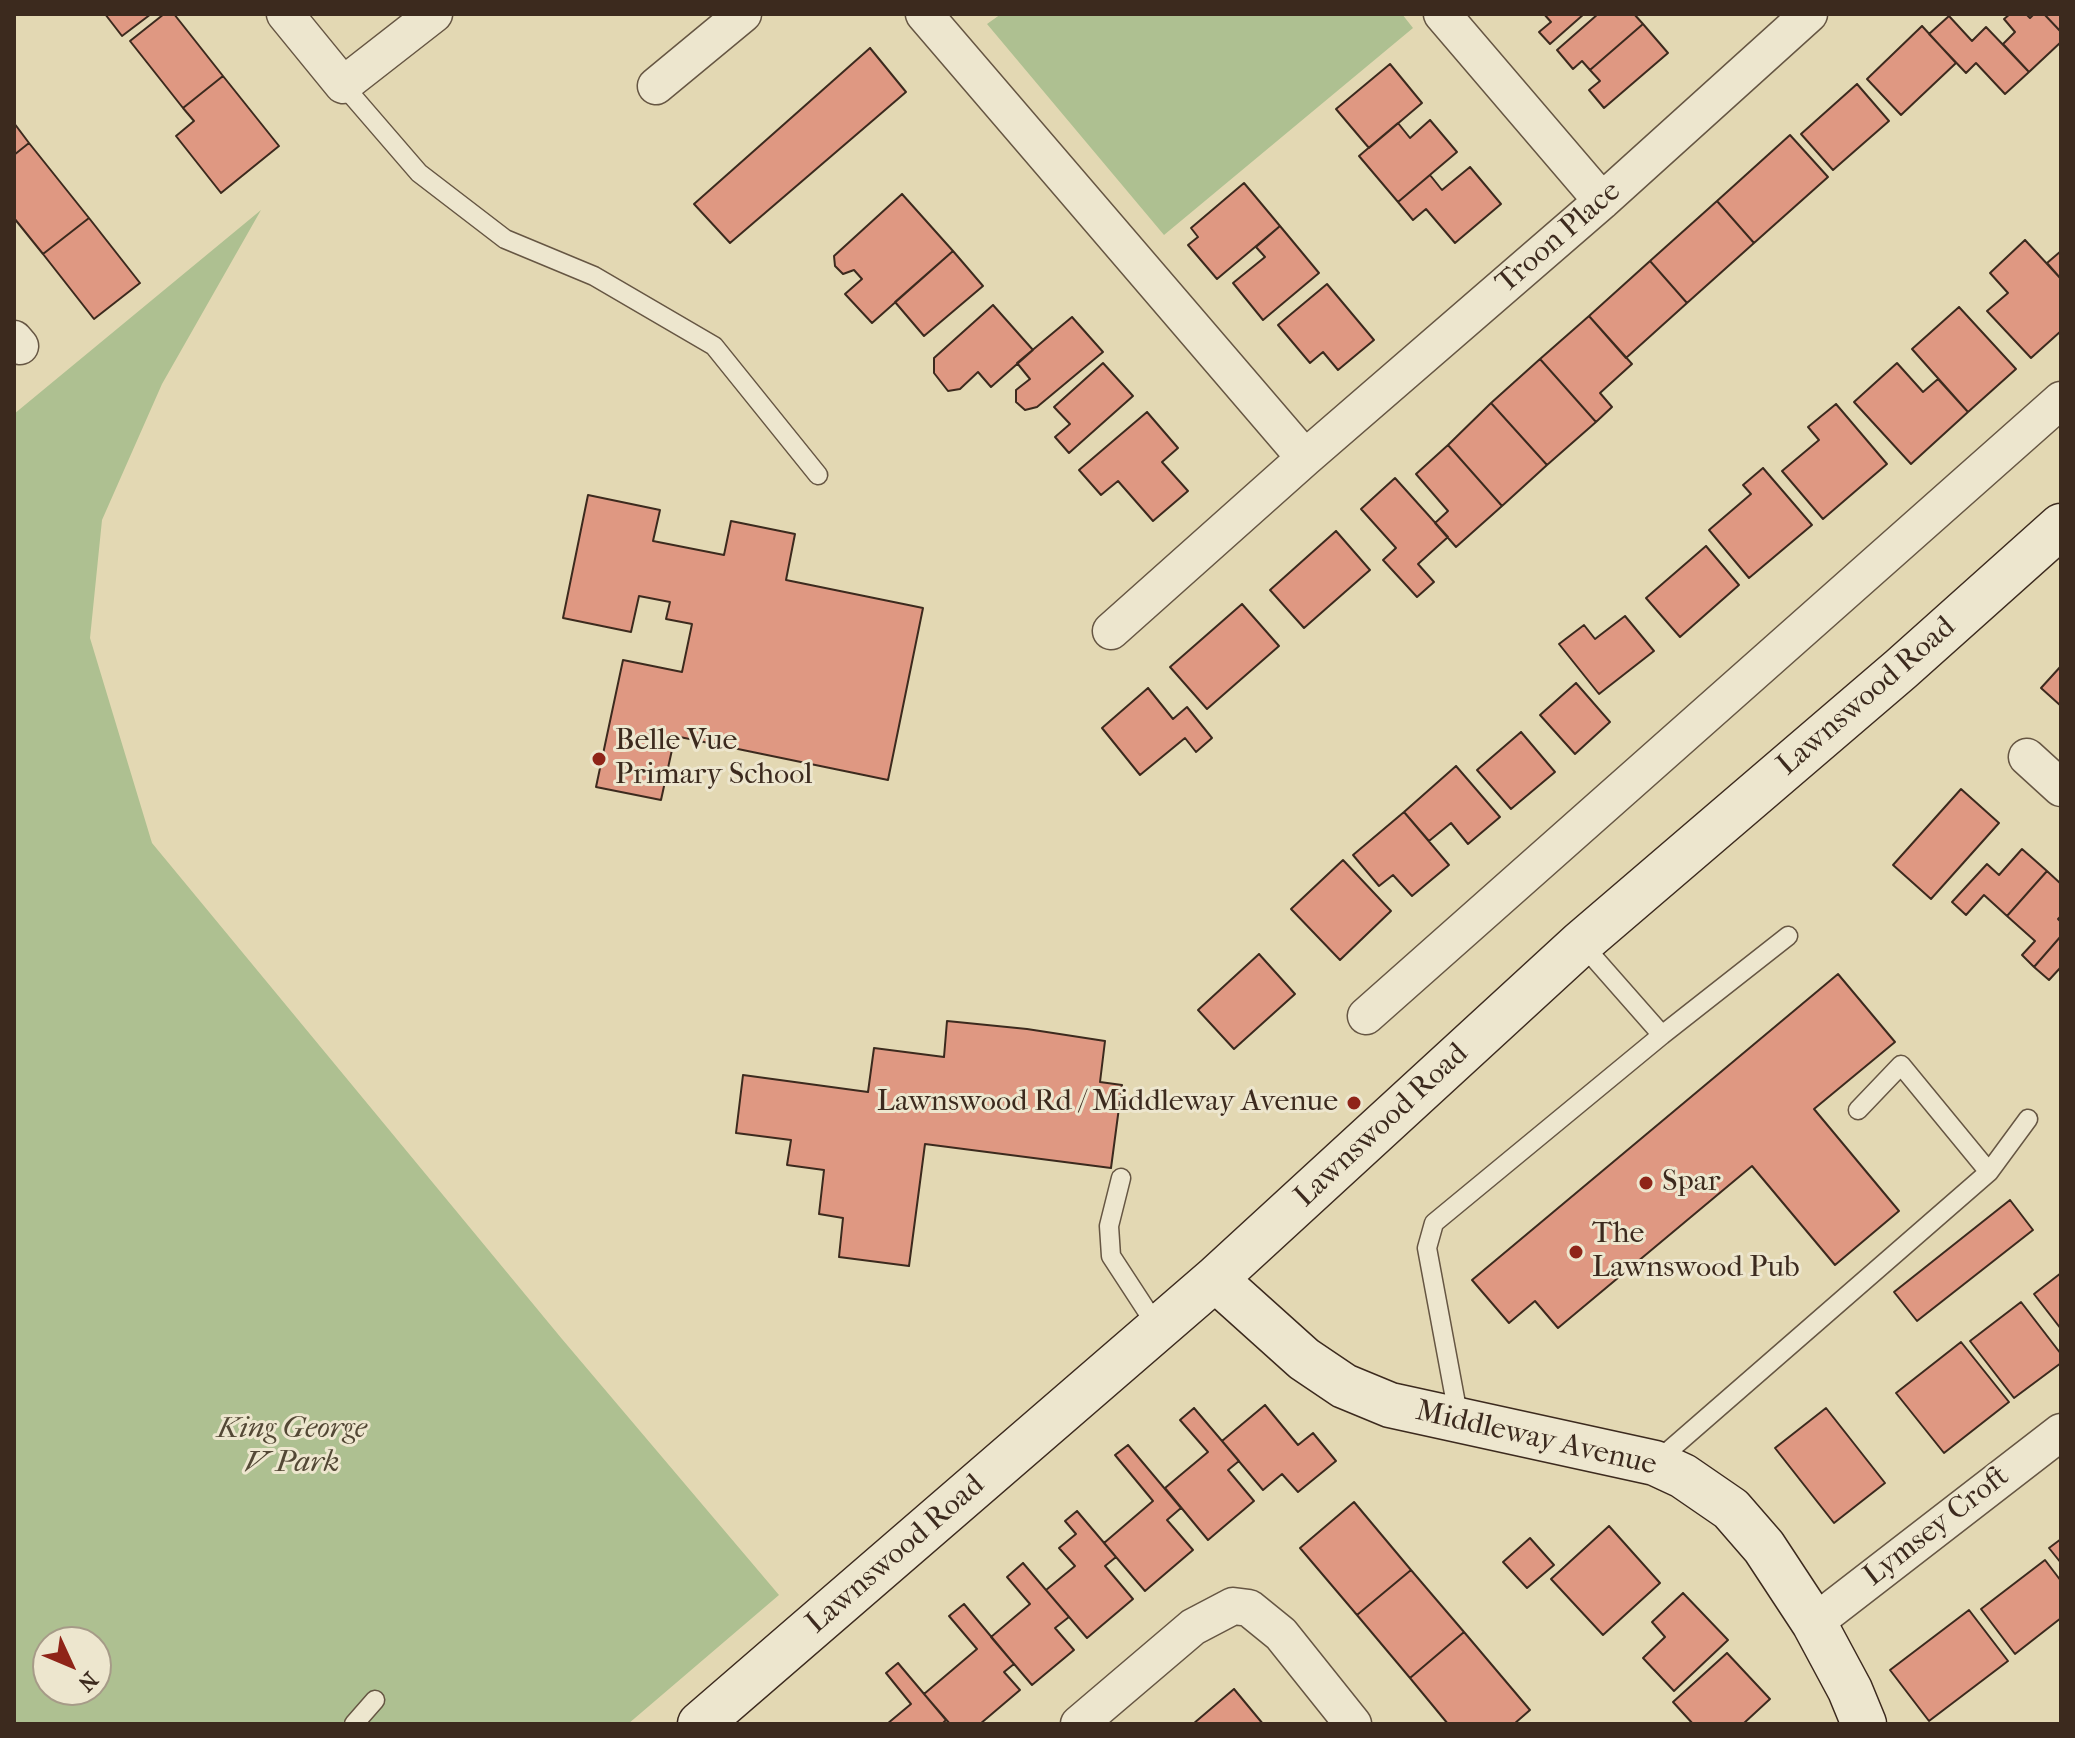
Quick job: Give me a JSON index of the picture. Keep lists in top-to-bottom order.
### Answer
{
  "streets": {
    "street": [
      "Troon Place",
      "Lawnswood Road",
      "Middleway Avenue",
      "Lymsey Croft"
    ]
  },
  "crossings": [
    ["Lawnswood Road", "Middleway Avenue"],
    ["Middleway Avenue", "Lymsey Croft"]
  ],
  "parks": ["King George V Park"],
  "places": [
    "Belle Vue Primary School",
    "Lawnswood Rd / Middleway Avenue",
    "Spar",
    "The Lawnswood Pub"
  ],
  "north": "bottom right"
}
